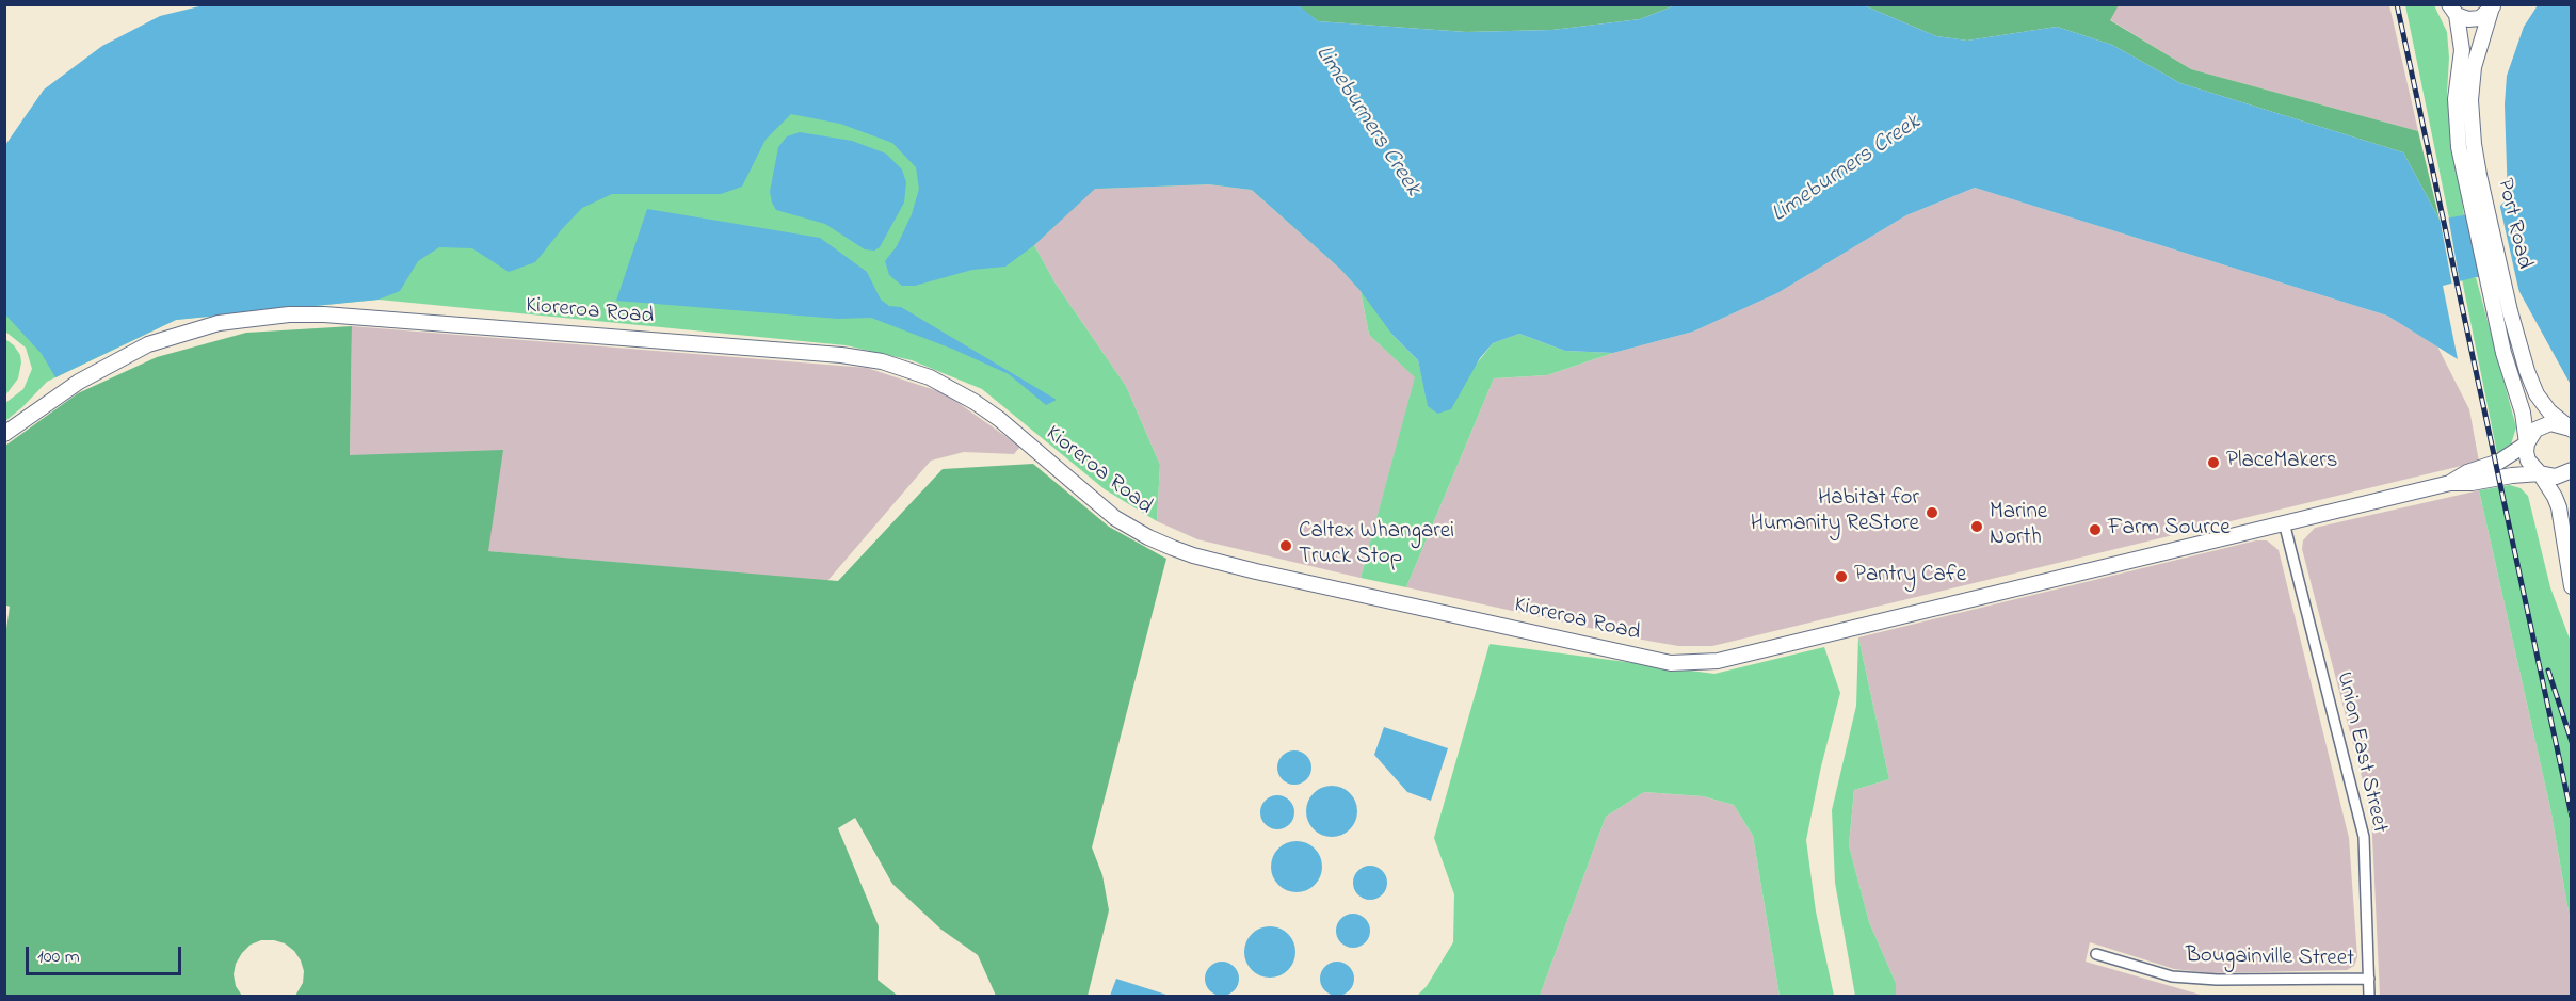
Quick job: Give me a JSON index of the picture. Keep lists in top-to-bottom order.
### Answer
{
  "streets": {
    "main road": ["Port Road", "Kioreroa Road"],
    "street": ["Union East Street", "Bougainville Street"]
  },
  "crossings": [
    ["Port Road", "Kioreroa Road"],
    ["Kioreroa Road", "Union East Street"],
    ["Union East Street", "Bougainville Street"]
  ],
  "water": ["Limeburners Creek"],
  "places": [
    "PlaceMakers",
    "Habitat for Humanity ReStore",
    "Marine North",
    "Farm Source",
    "Caltex Whangarei Truck Stop",
    "Pantry Cafe"
  ],
  "scale_bar": "100 m"
}
